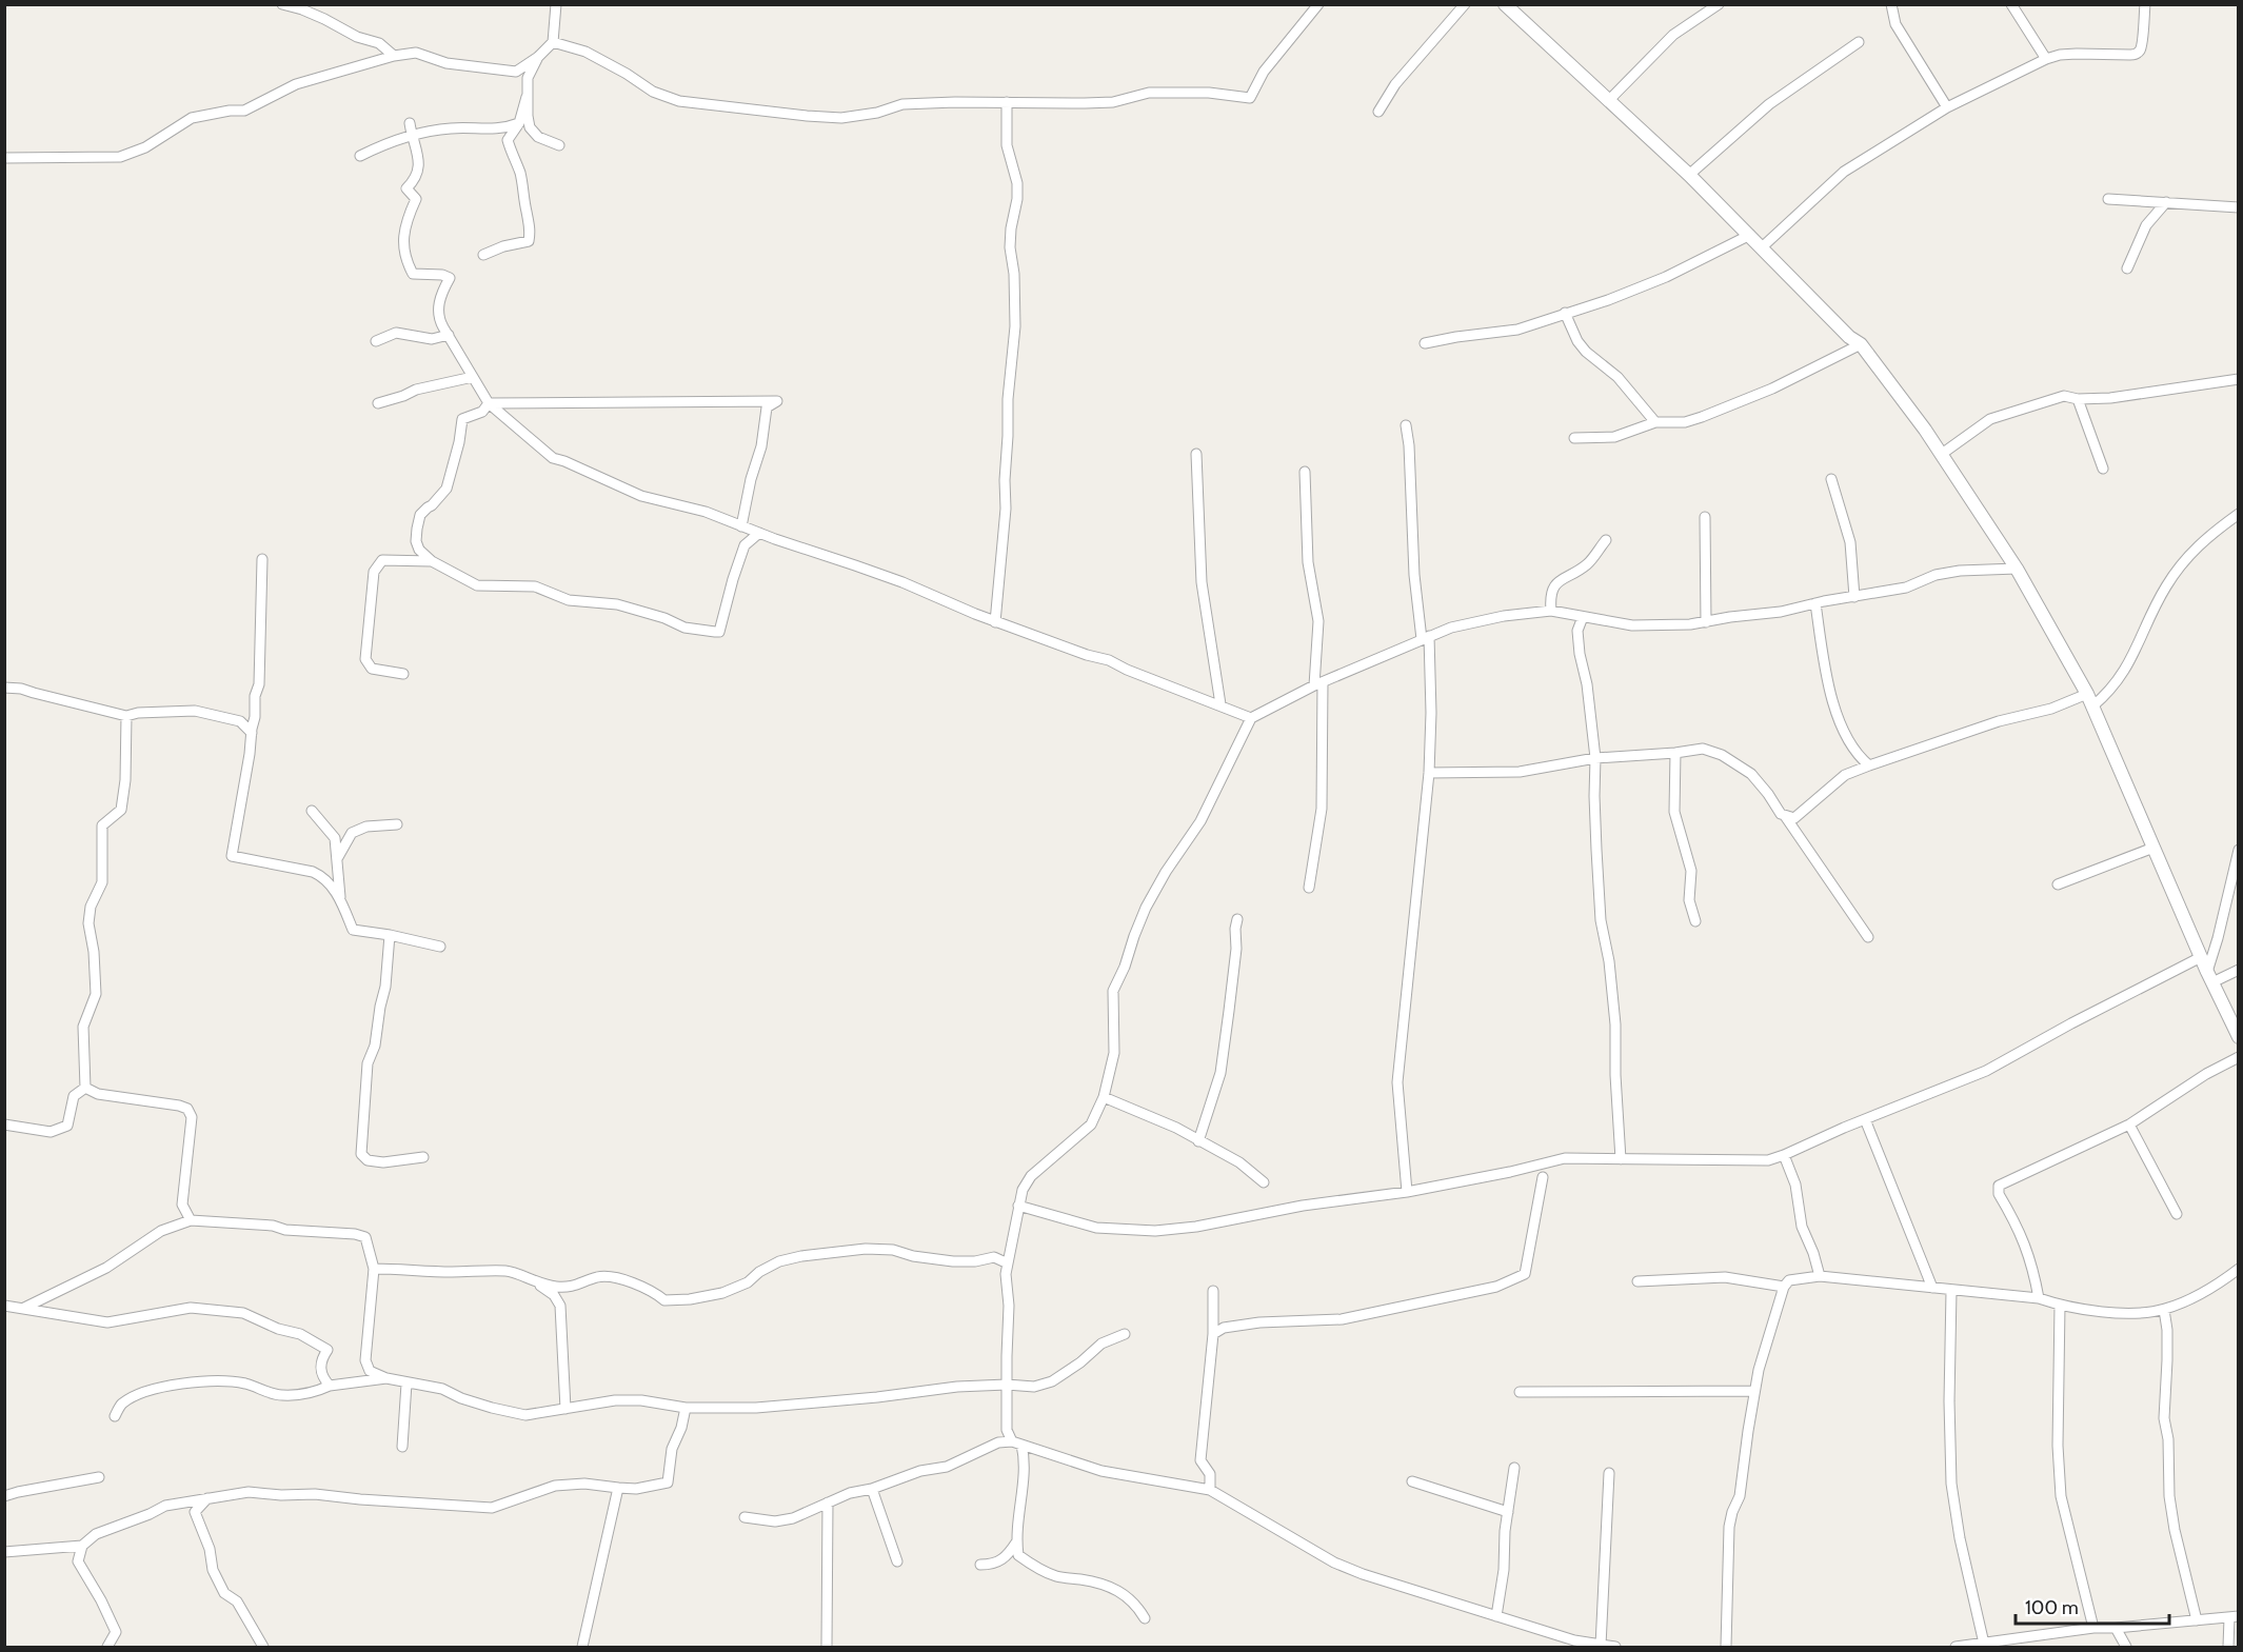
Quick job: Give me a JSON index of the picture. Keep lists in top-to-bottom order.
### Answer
{
  "scale_bar": "100 m"
}
